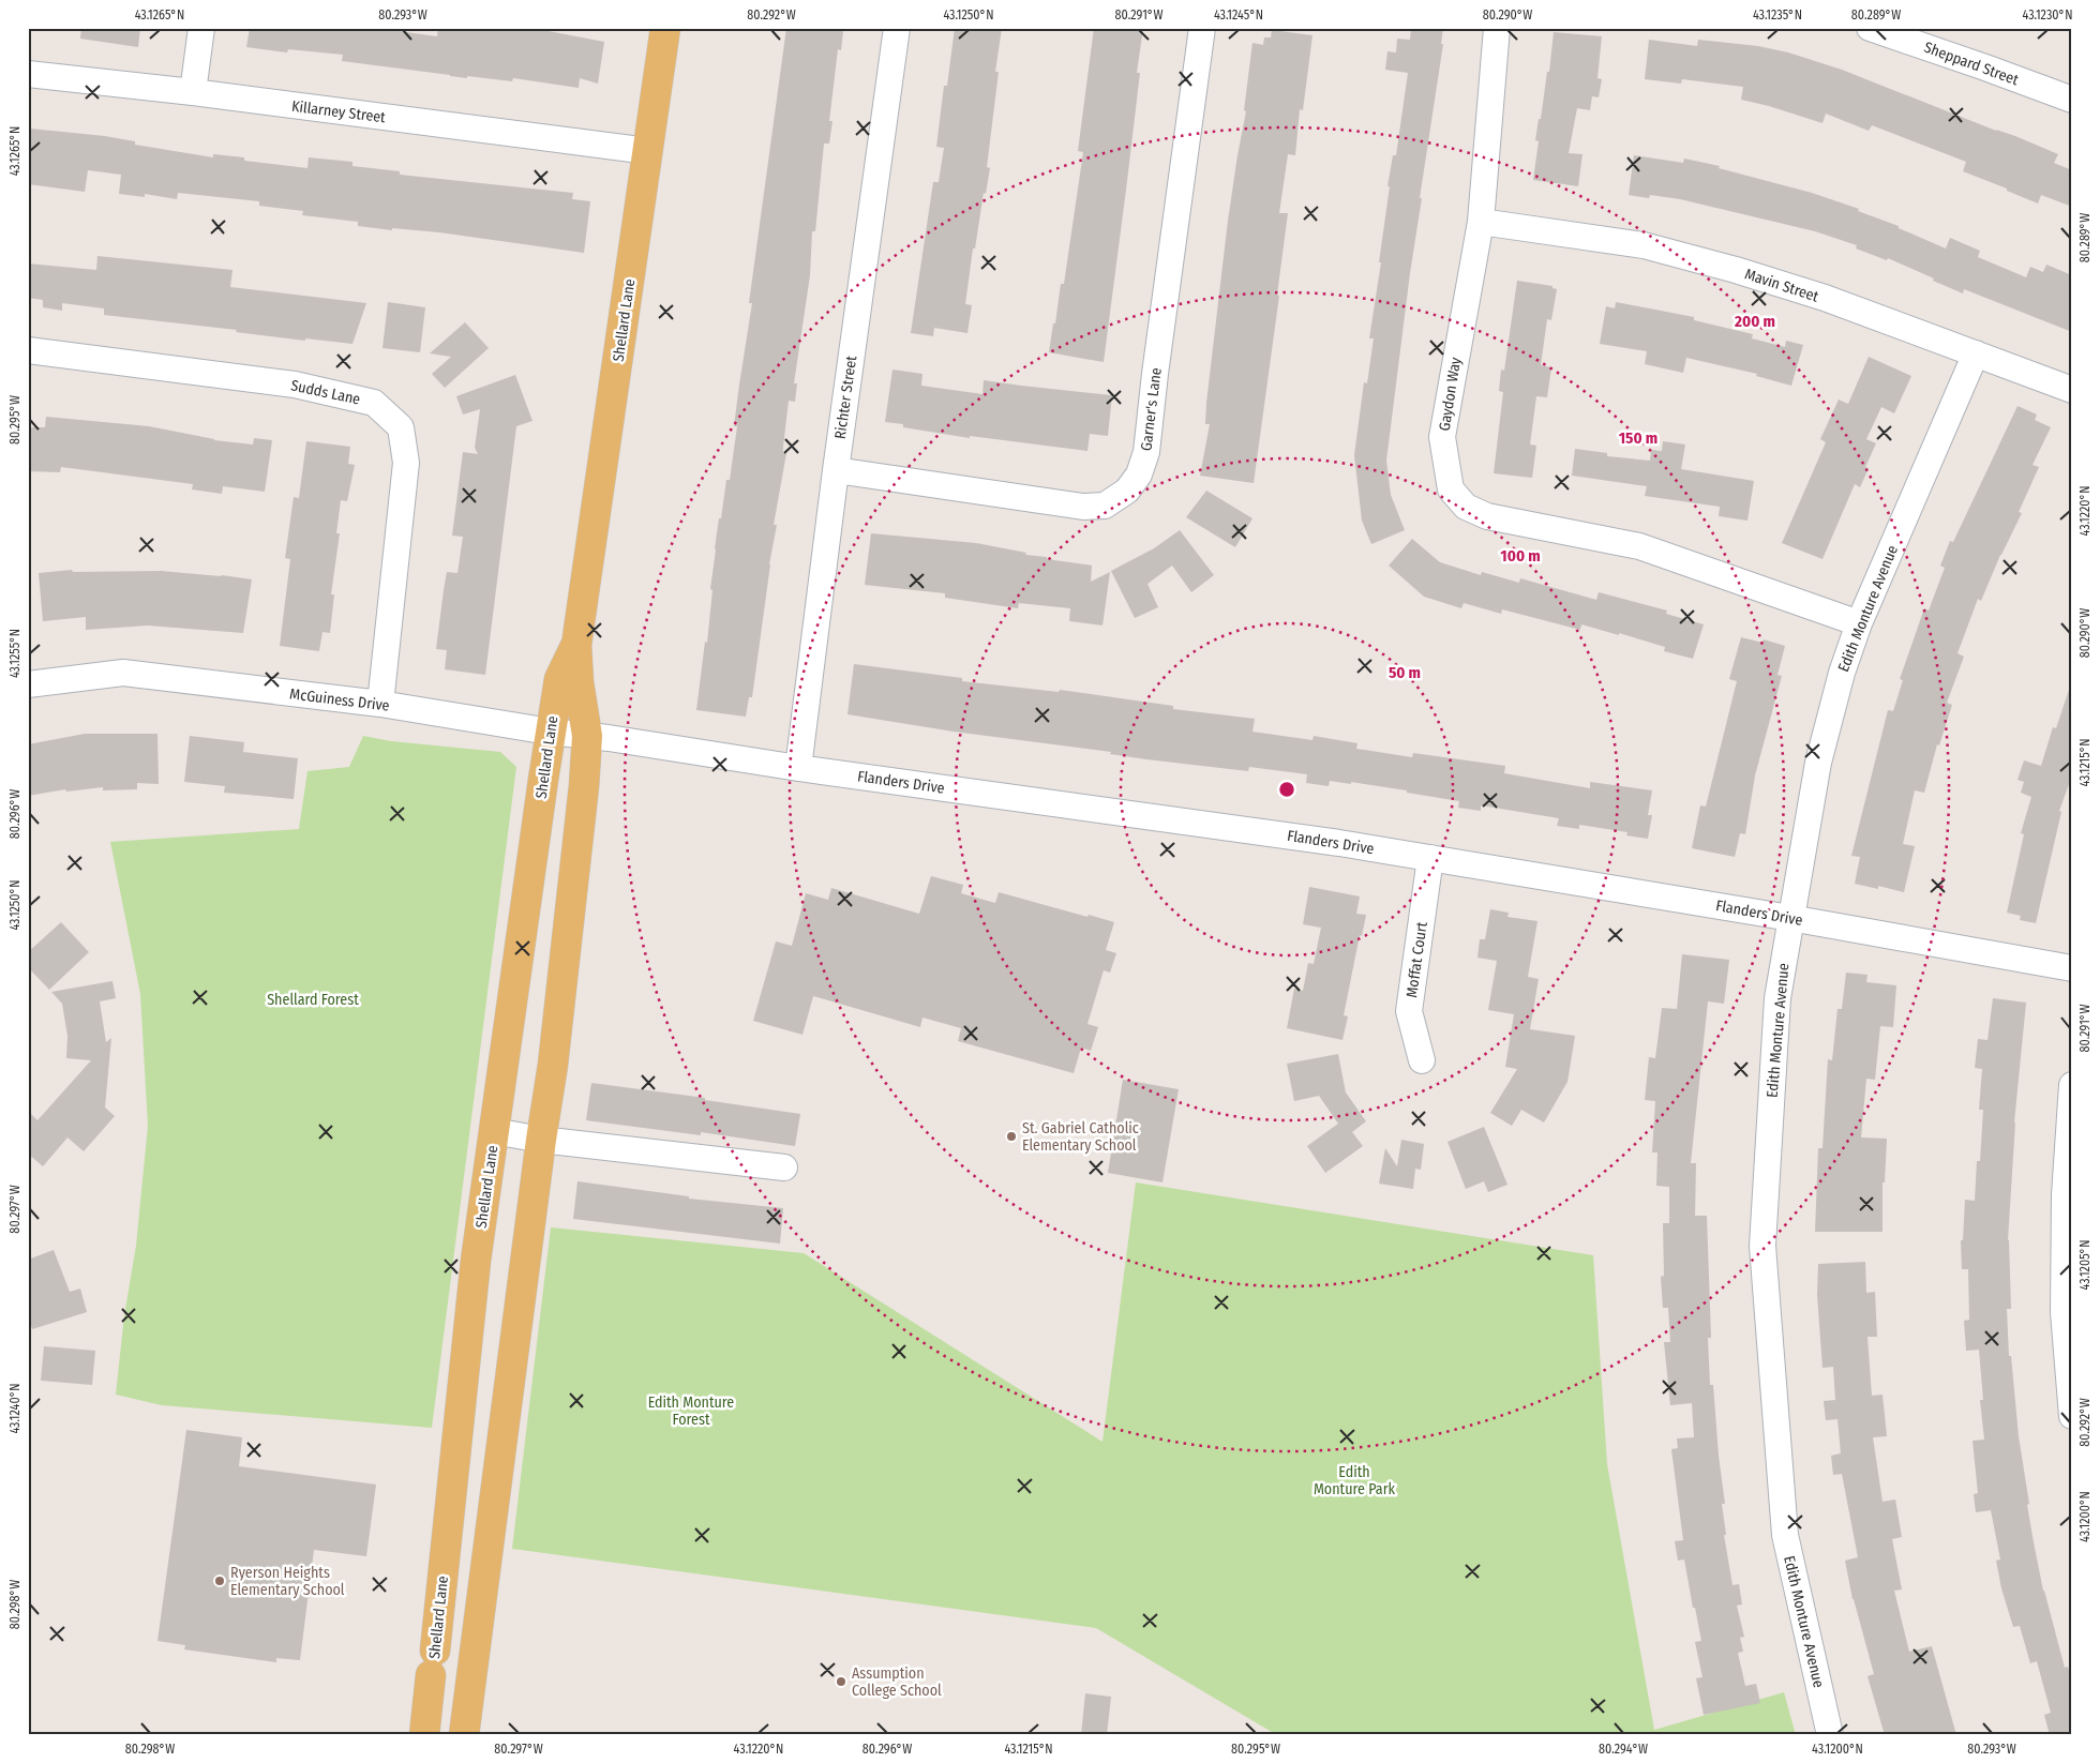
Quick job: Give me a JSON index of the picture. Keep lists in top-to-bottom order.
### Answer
{
  "streets": {
    "main road": ["Shellard Lane"],
    "street": [
      "Sheppard Street",
      "Killarney Street",
      "Mavin Street",
      "Sudds Lane",
      "Gaydon Way",
      "Richter Street",
      "Garner's Lane",
      "Edith Monture Avenue",
      "McGuiness Drive",
      "Flanders Drive",
      "Moffat Court"
    ]
  },
  "crossings": [
    ["Killarney Street", "Shellard Lane"],
    ["Mavin Street", "Gaydon Way"],
    ["Mavin Street", "Edith Monture Avenue"],
    ["Shellard Lane", "McGuiness Drive"],
    ["Shellard Lane", "Flanders Drive"],
    ["Sudds Lane", "McGuiness Drive"],
    ["Gaydon Way", "Edith Monture Avenue"],
    ["Richter Street", "Garner's Lane"],
    ["Richter Street", "Flanders Drive"],
    ["Edith Monture Avenue", "Flanders Drive"],
    ["McGuiness Drive", "Flanders Drive"],
    ["Flanders Drive", "Moffat Court"]
  ],
  "parks": ["Shellard Forest", "Edith Monture Forest", "Edith Monture Park"],
  "places": ["St. Gabriel Catholic Elementary School", "Ryerson Heights Elementary School", "Assumption College School"],
  "coordinates": [
    "43.1265°N",
    "80.293°W",
    "80.292°W",
    "43.1250°N",
    "80.291°W",
    "43.1245°N",
    "80.290°W",
    "43.1235°N",
    "80.289°W",
    "43.1230°N",
    "80.295°W",
    "43.1220°N",
    "43.1255°N",
    "43.1215°N",
    "80.296°W",
    "80.297°W",
    "43.1205°N",
    "43.1240°N",
    "43.1200°N",
    "80.298°W",
    "80.294°W"
  ],
  "rings": [
    "200 m",
    "150 m",
    "100 m",
    "50 m"
  ]
}
